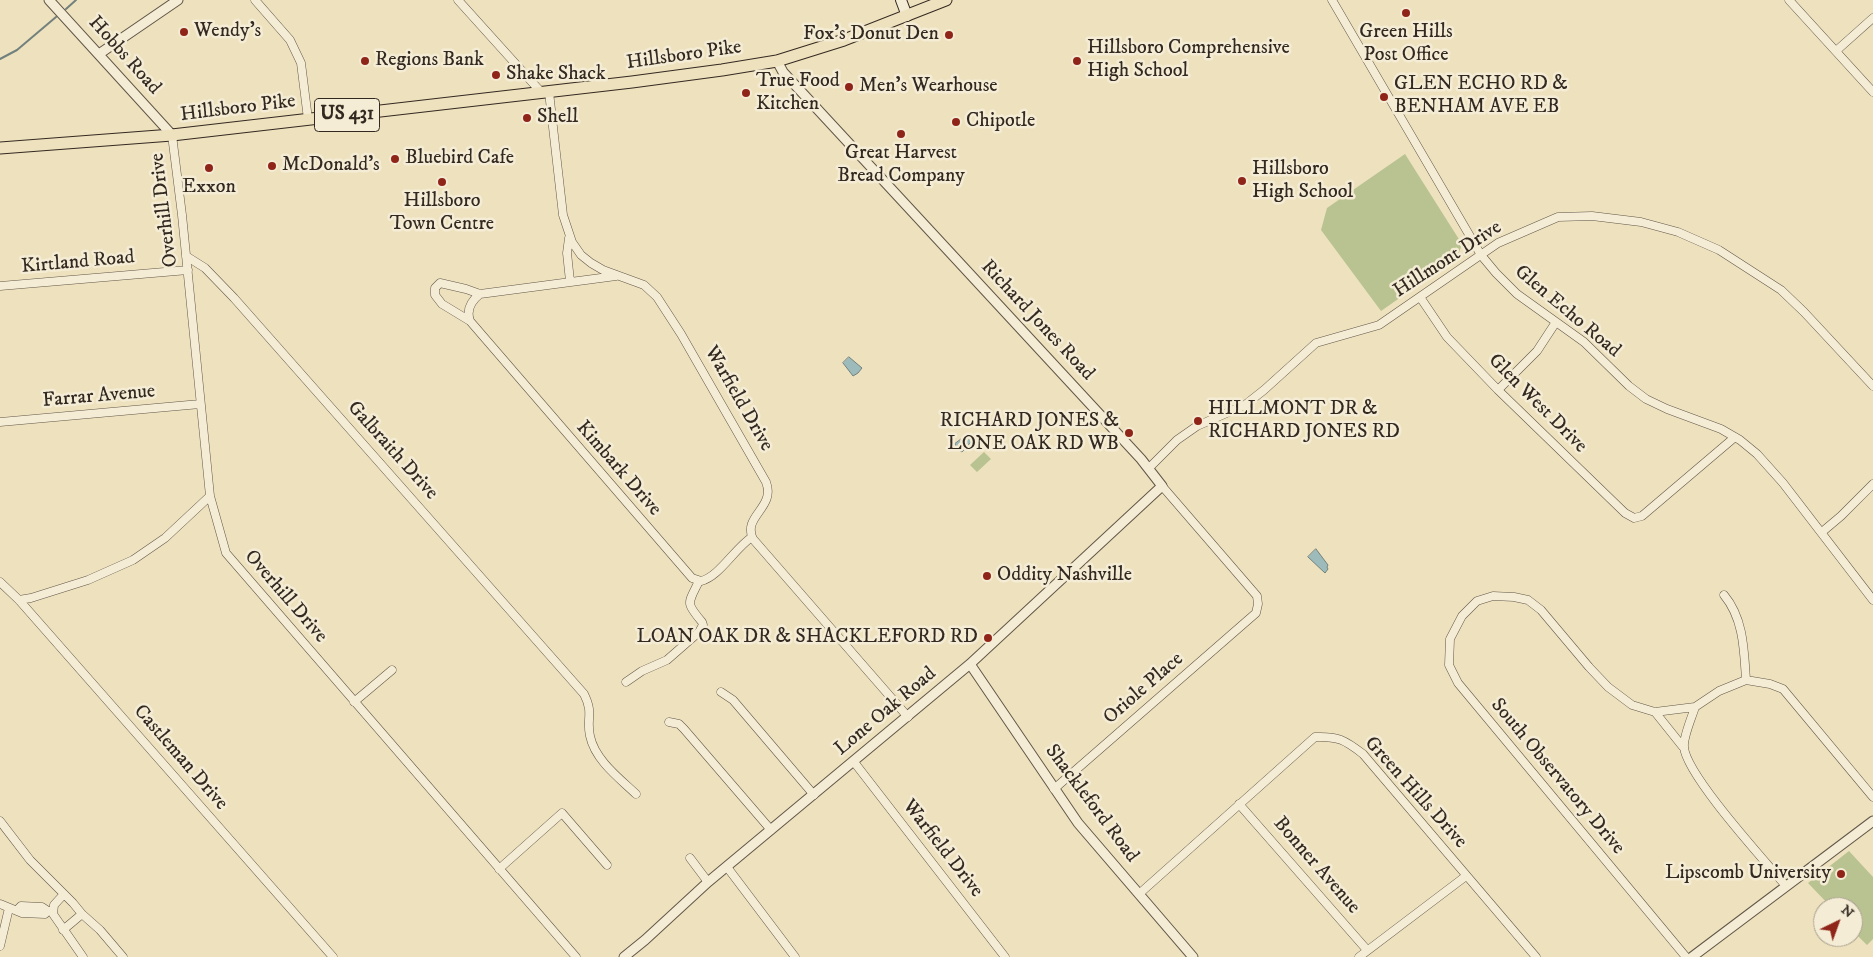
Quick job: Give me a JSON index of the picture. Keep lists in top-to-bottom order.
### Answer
{
  "streets": {
    "main road": ["Hillsboro Pike", "US 431"],
    "street": [
      "Hobbs Road",
      "Overhill Drive",
      "Hillmont Drive",
      "Kirtland Road",
      "Glen Echo Road",
      "Richard Jones Road",
      "Farrar Avenue",
      "Warfield Drive",
      "Glen West Drive",
      "Galbraith Drive",
      "Kimbark Drive",
      "Oriole Place",
      "Lone Oak Road",
      "Castleman Drive",
      "South Observatory Drive",
      "Green Hills Drive",
      "Shackleford Road",
      "Bonner Avenue"
    ]
  },
  "crossings": [
    ["Hobbs Road", "Hillsboro Pike"],
    ["Hobbs Road", "Overhill Drive"],
    ["Hillsboro Pike", "Overhill Drive"],
    ["Hillsboro Pike", "Richard Jones Road"],
    ["Hillsboro Pike", "Warfield Drive"],
    ["Overhill Drive", "Kirtland Road"],
    ["Overhill Drive", "Farrar Avenue"],
    ["Overhill Drive", "Galbraith Drive"],
    ["Hillmont Drive", "Glen Echo Road"],
    ["Hillmont Drive", "Richard Jones Road"],
    ["Hillmont Drive", "Glen West Drive"],
    ["Glen Echo Road", "Glen West Drive"],
    ["Richard Jones Road", "Oriole Place"],
    ["Richard Jones Road", "Lone Oak Road"],
    ["Warfield Drive", "Kimbark Drive"],
    ["Warfield Drive", "Lone Oak Road"],
    ["Oriole Place", "Shackleford Road"],
    ["Lone Oak Road", "Shackleford Road"],
    ["Green Hills Drive", "Shackleford Road"],
    ["Green Hills Drive", "Bonner Avenue"]
  ],
  "places": [
    "Green Hills Post Office",
    "Wendy's",
    "Fox's Donut Den",
    "Regions Bank",
    "Hillsboro Comprehensive High School",
    "Shake Shack",
    "Men's Wearhouse",
    "True Food Kitchen",
    "GLEN ECHO RD & BENHAM AVE EB",
    "Shell",
    "Chipotle",
    "Great Harvest Bread Company",
    "Bluebird Cafe",
    "McDonald's",
    "Exxon",
    "Hillsboro High School",
    "Hillsboro Town Centre",
    "HILLMONT DR & RICHARD JONES RD",
    "RICHARD JONES & LONE OAK RD WB",
    "Oddity Nashville",
    "LOAN OAK DR & SHACKLEFORD RD",
    "Lipscomb University"
  ],
  "north": "top right"
}
